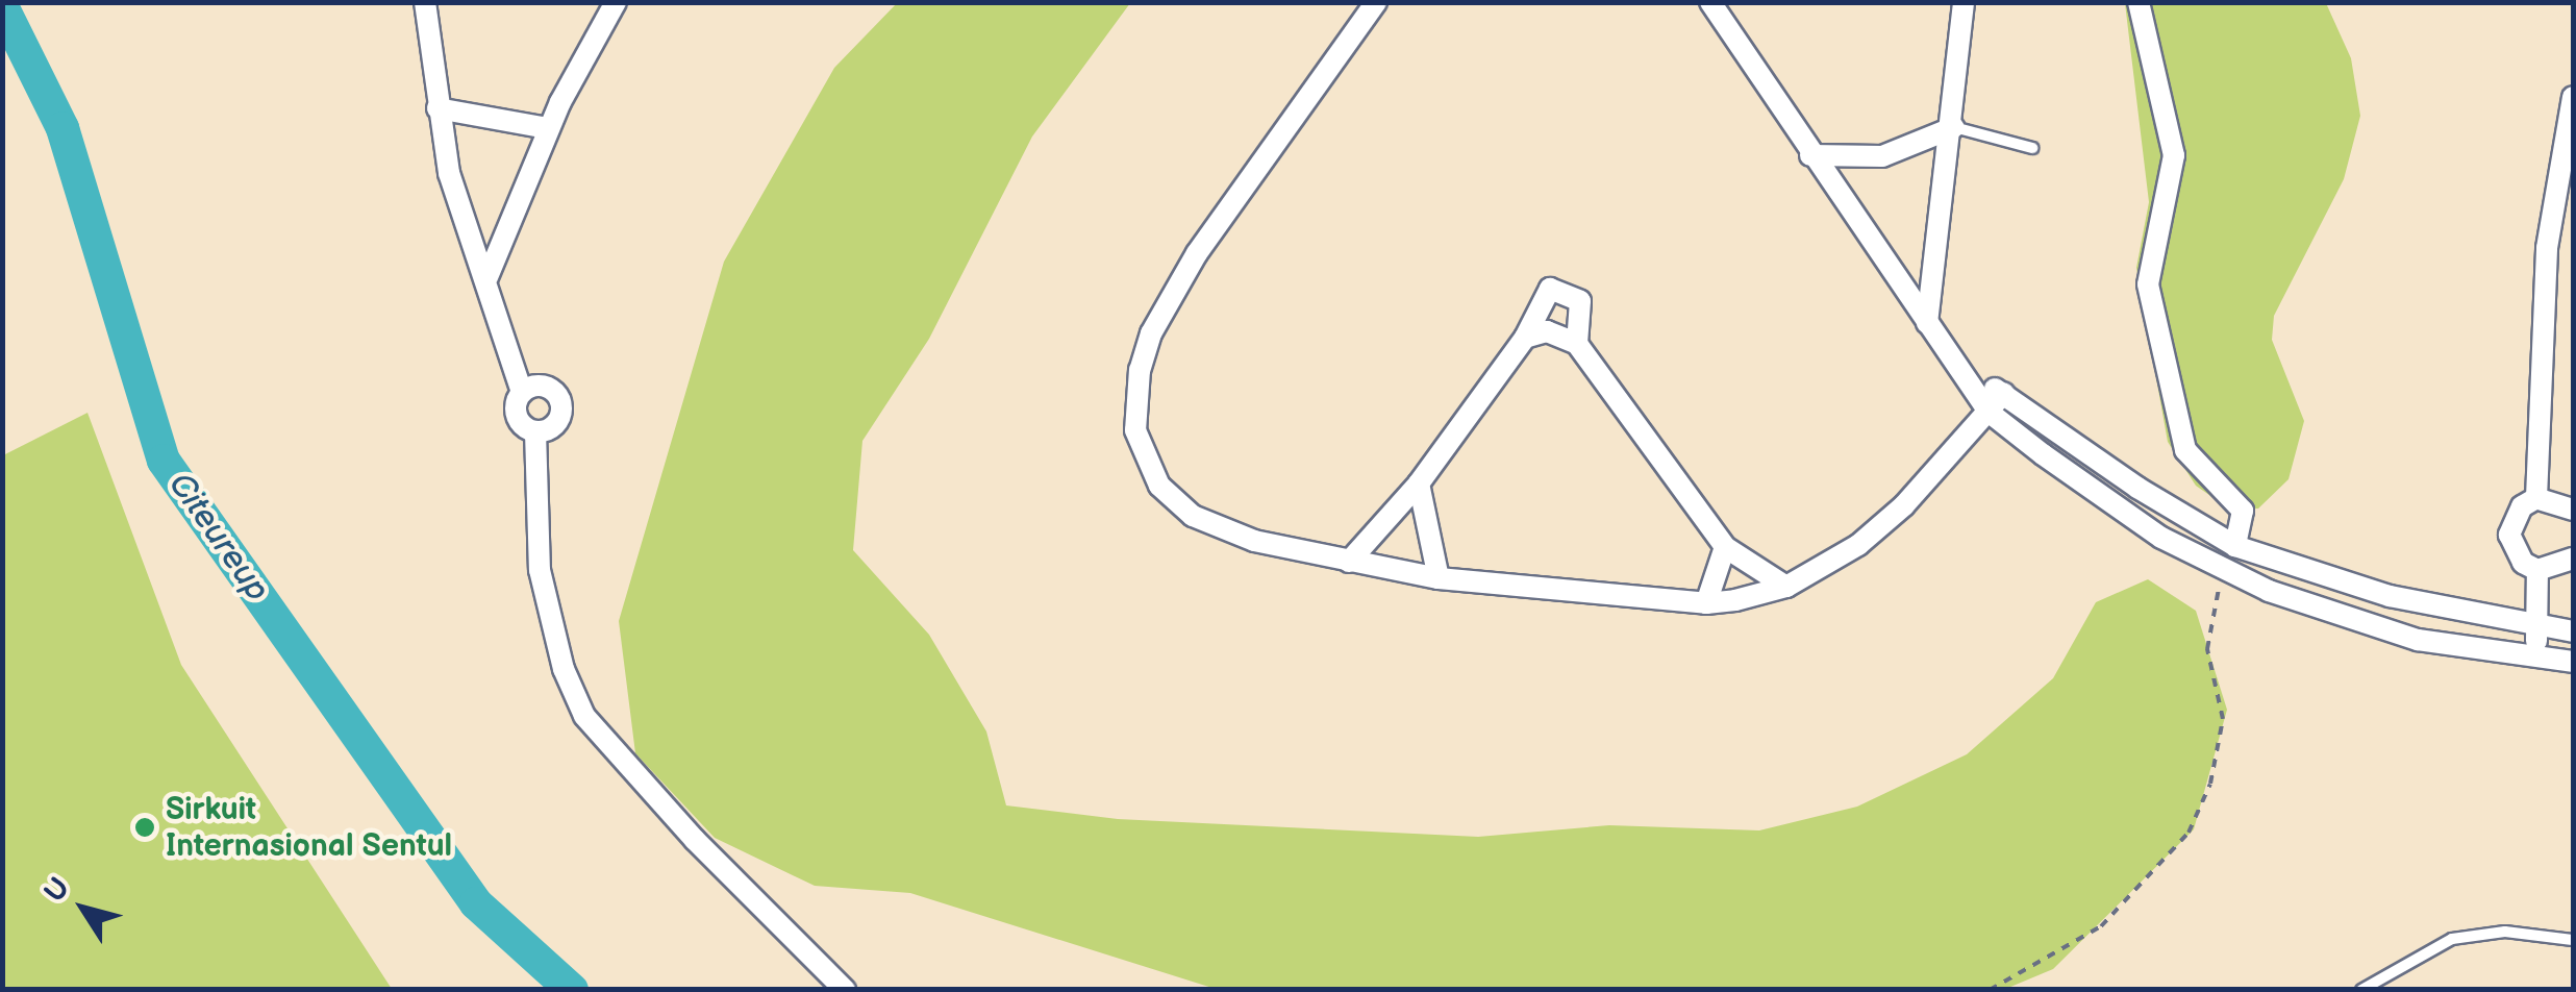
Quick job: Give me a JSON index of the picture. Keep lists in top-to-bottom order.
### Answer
{
  "water": ["Citeureup"],
  "places": ["Sirkuit Internasional Sentul"],
  "north": "top left"
}
